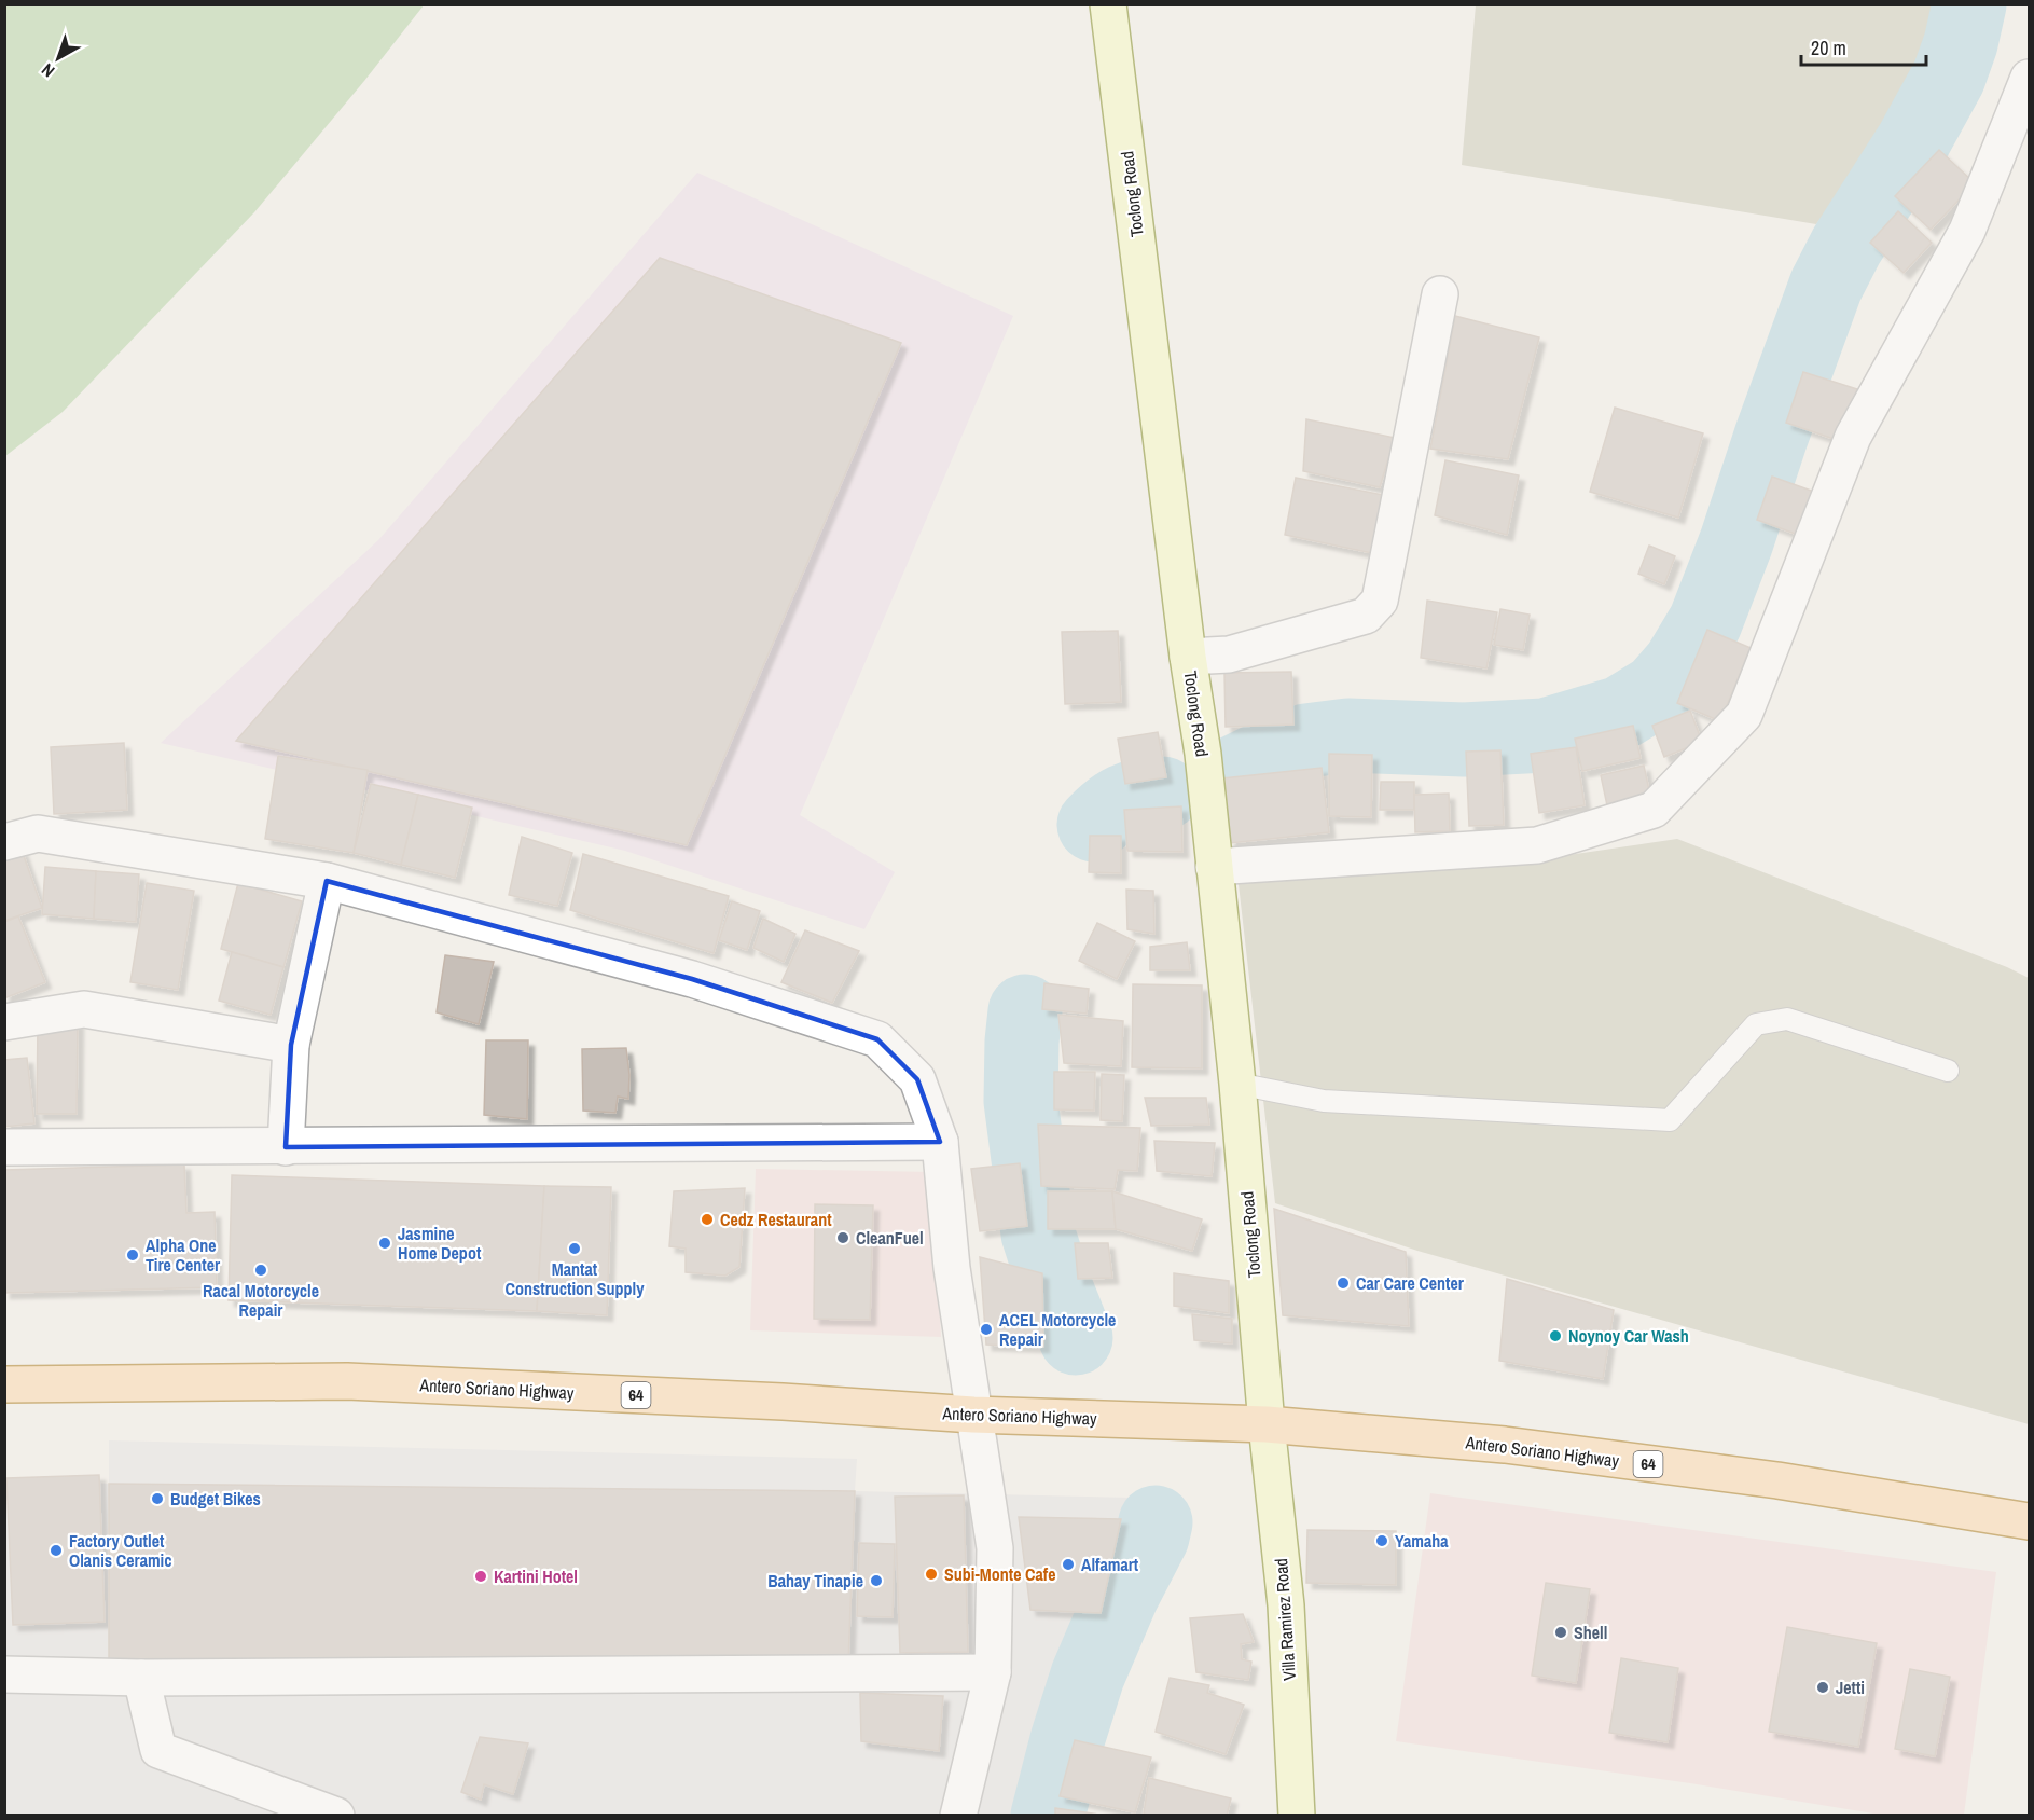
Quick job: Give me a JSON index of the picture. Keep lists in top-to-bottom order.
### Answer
{
  "streets": {
    "main road": ["Antero Soriano Highway", "64"],
    "street": ["Toclong Road", "Villa Ramirez Road"]
  },
  "crossings": [
    ["Toclong Road", "Antero Soriano Highway"],
    ["Toclong Road", "Villa Ramirez Road"],
    ["Antero Soriano Highway", "Villa Ramirez Road"]
  ],
  "places": [
    "Cedz Restaurant",
    "CleanFuel",
    "Jasmine Home Depot",
    "Mantat Construction Supply",
    "Alpha One Tire Center",
    "Racal Motorcycle Repair",
    "Car Care Center",
    "ACEL Motorcycle Repair",
    "Noynoy Car Wash",
    "Budget Bikes",
    "Yamaha",
    "Factory Outlet Olanis Ceramic",
    "Alfamart",
    "Subi-Monte Cafe",
    "Kartini Hotel",
    "Bahay Tinapie",
    "Shell",
    "Jetti"
  ],
  "scale_bar": "20 m",
  "north": "bottom left"
}
